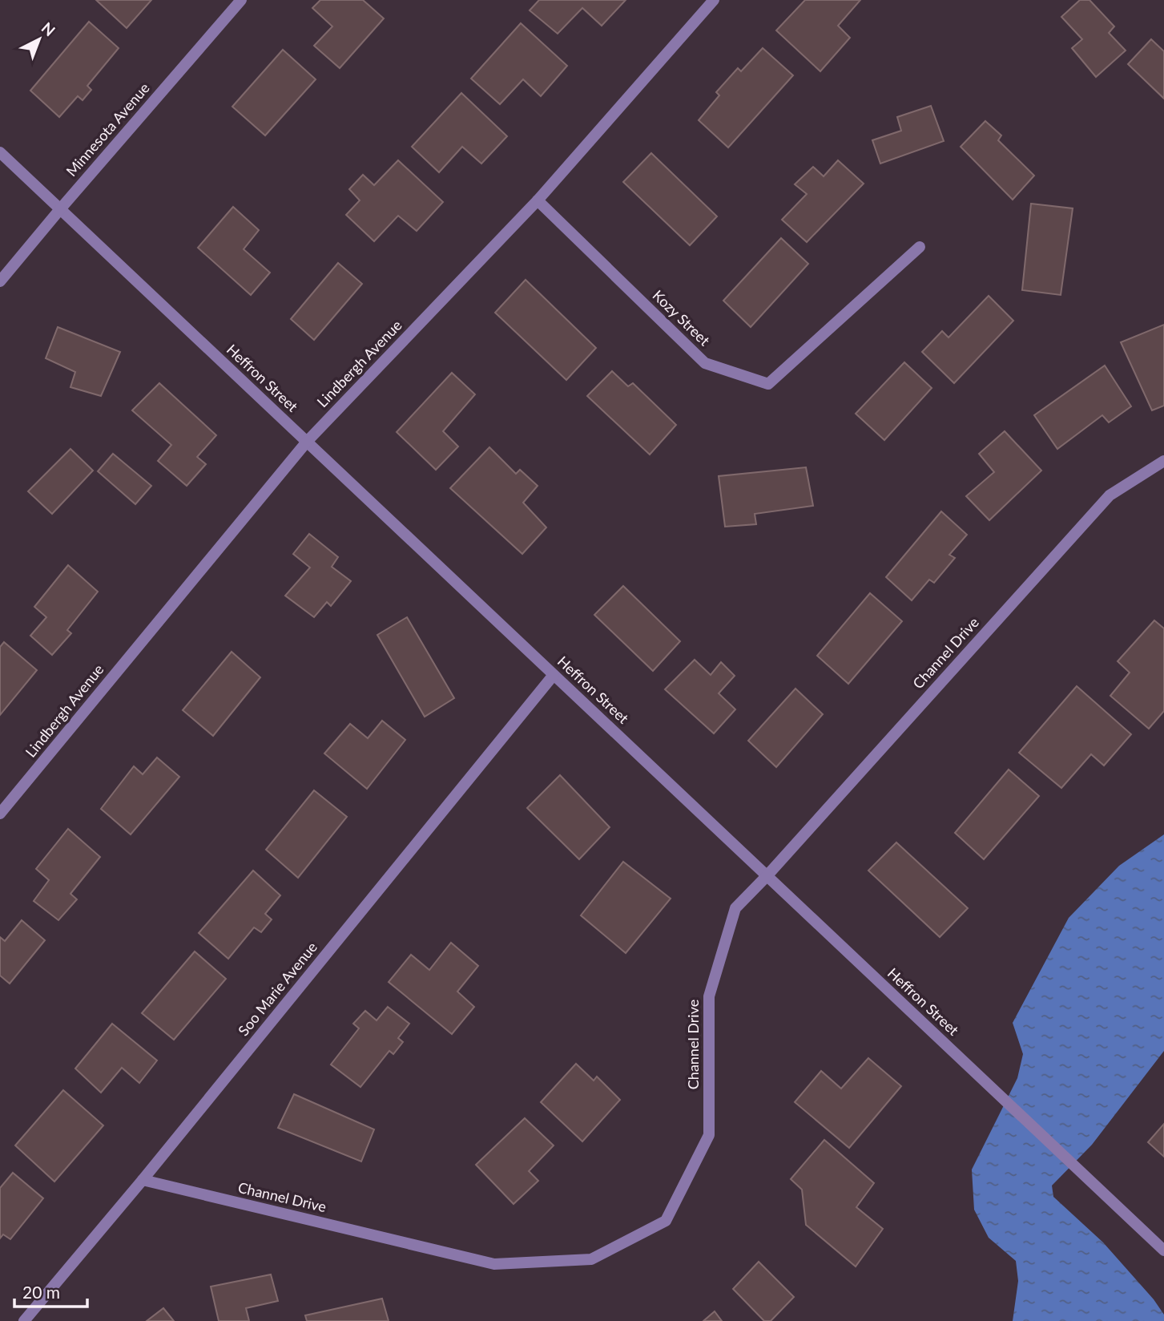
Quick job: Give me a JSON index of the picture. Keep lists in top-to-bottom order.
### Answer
{
  "streets": {
    "street": [
      "Minnesota Avenue",
      "Kozy Street",
      "Lindbergh Avenue",
      "Heffron Street",
      "Channel Drive",
      "Soo Marie Avenue"
    ]
  },
  "crossings": [
    ["Minnesota Avenue", "Heffron Street"],
    ["Kozy Street", "Lindbergh Avenue"],
    ["Lindbergh Avenue", "Heffron Street"],
    ["Heffron Street", "Channel Drive"],
    ["Heffron Street", "Soo Marie Avenue"],
    ["Channel Drive", "Soo Marie Avenue"]
  ],
  "scale_bar": "20 m",
  "north": "top right"
}
